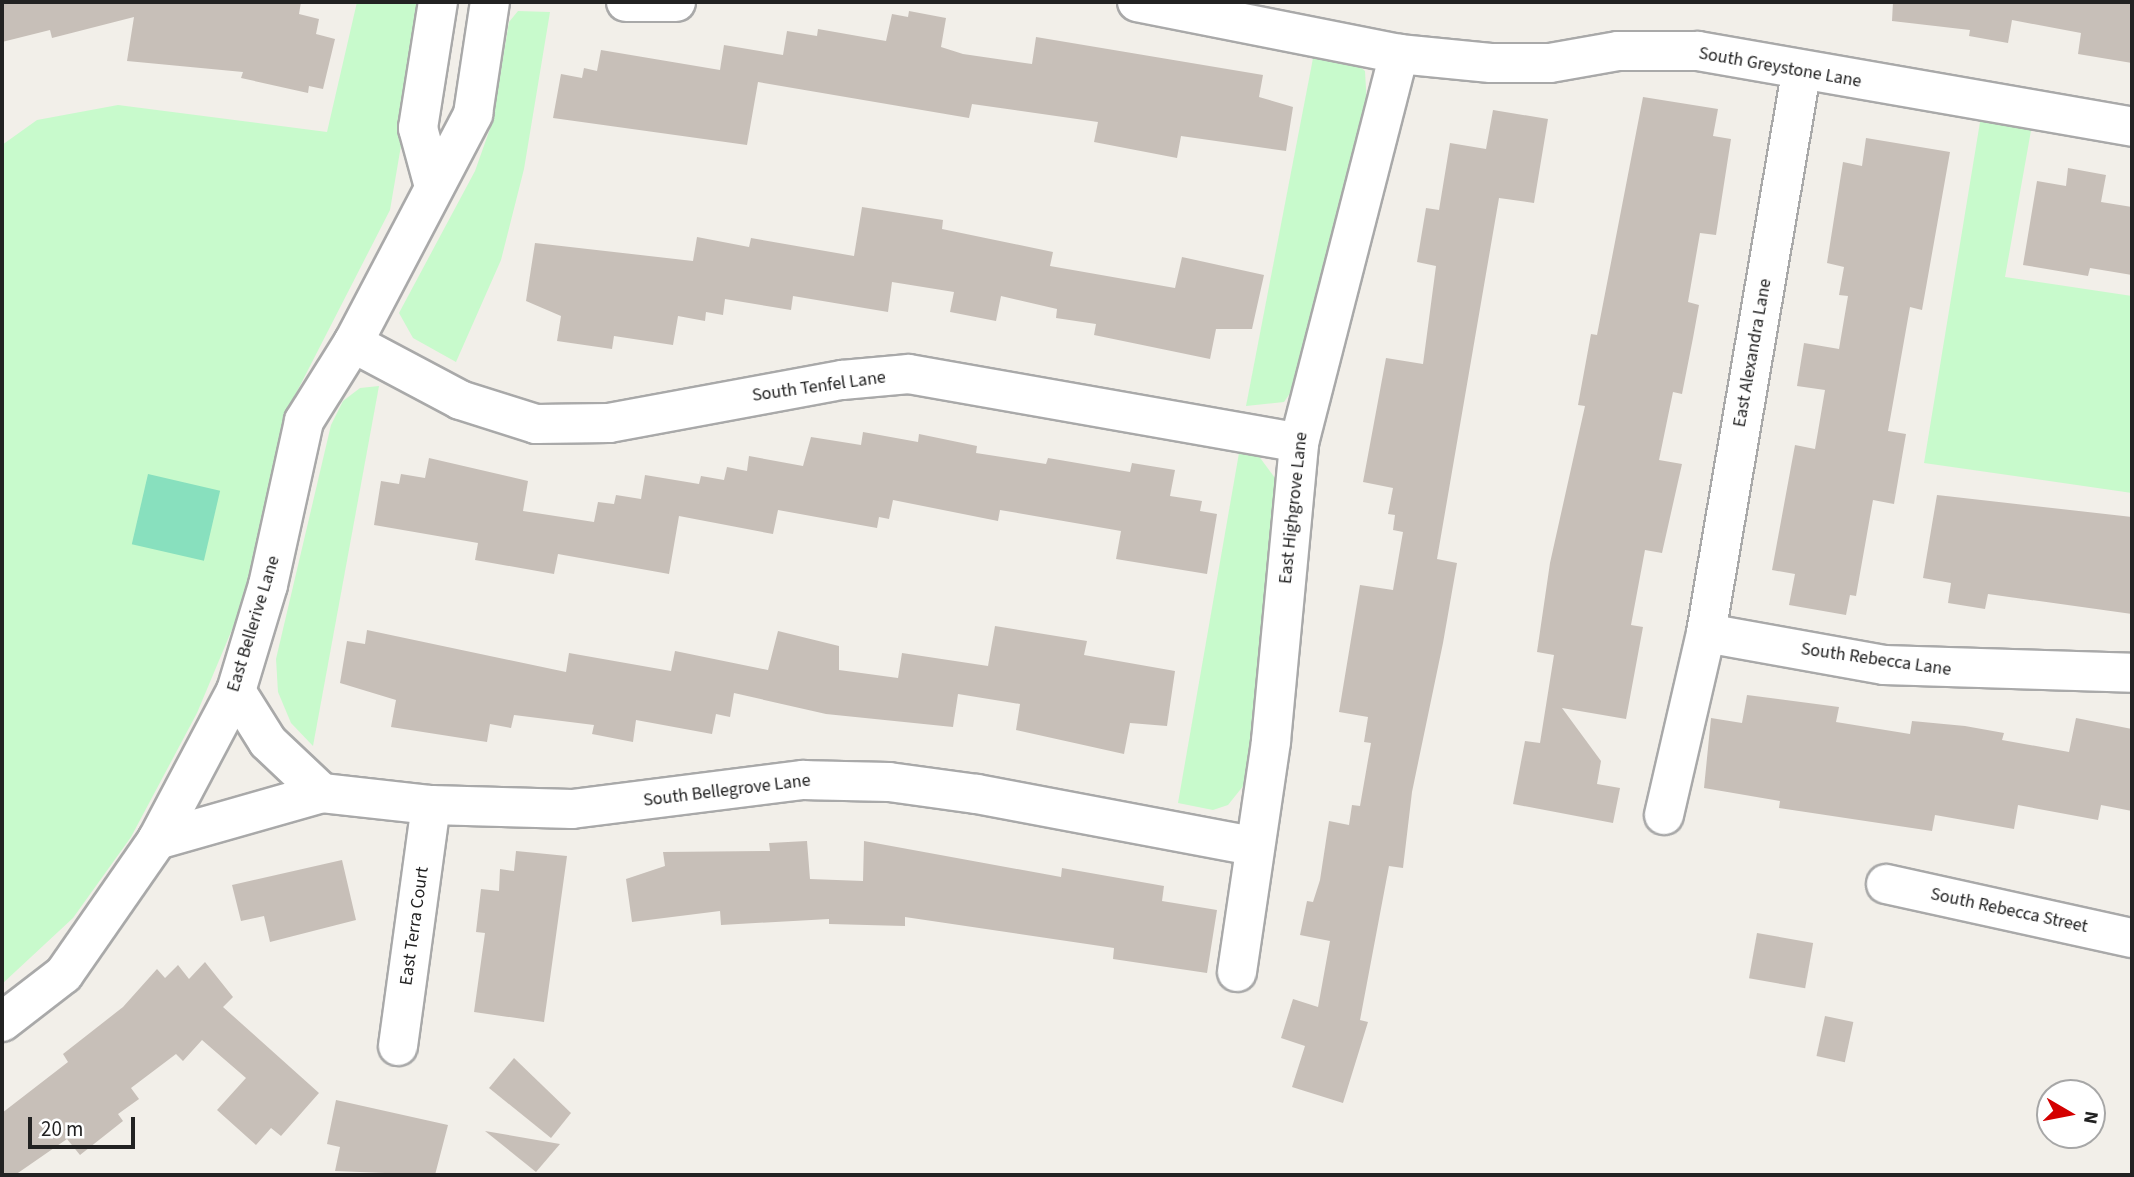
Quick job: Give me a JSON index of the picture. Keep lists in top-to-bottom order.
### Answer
{
  "streets": {
    "street": [
      "South Greystone Lane",
      "East Alexandra Lane",
      "South Tenfel Lane",
      "East Highgrove Lane",
      "East Bellerive Lane",
      "South Rebecca Lane",
      "South Bellegrove Lane",
      "South Rebecca Street",
      "East Terra Court"
    ]
  },
  "crossings": [
    ["South Greystone Lane", "East Alexandra Lane"],
    ["South Greystone Lane", "East Highgrove Lane"],
    ["East Alexandra Lane", "South Rebecca Lane"],
    ["South Tenfel Lane", "East Highgrove Lane"],
    ["South Tenfel Lane", "East Bellerive Lane"],
    ["East Highgrove Lane", "South Bellegrove Lane"],
    ["East Bellerive Lane", "South Bellegrove Lane"],
    ["South Bellegrove Lane", "East Terra Court"]
  ],
  "scale_bar": "20 m",
  "north": "right"
}
